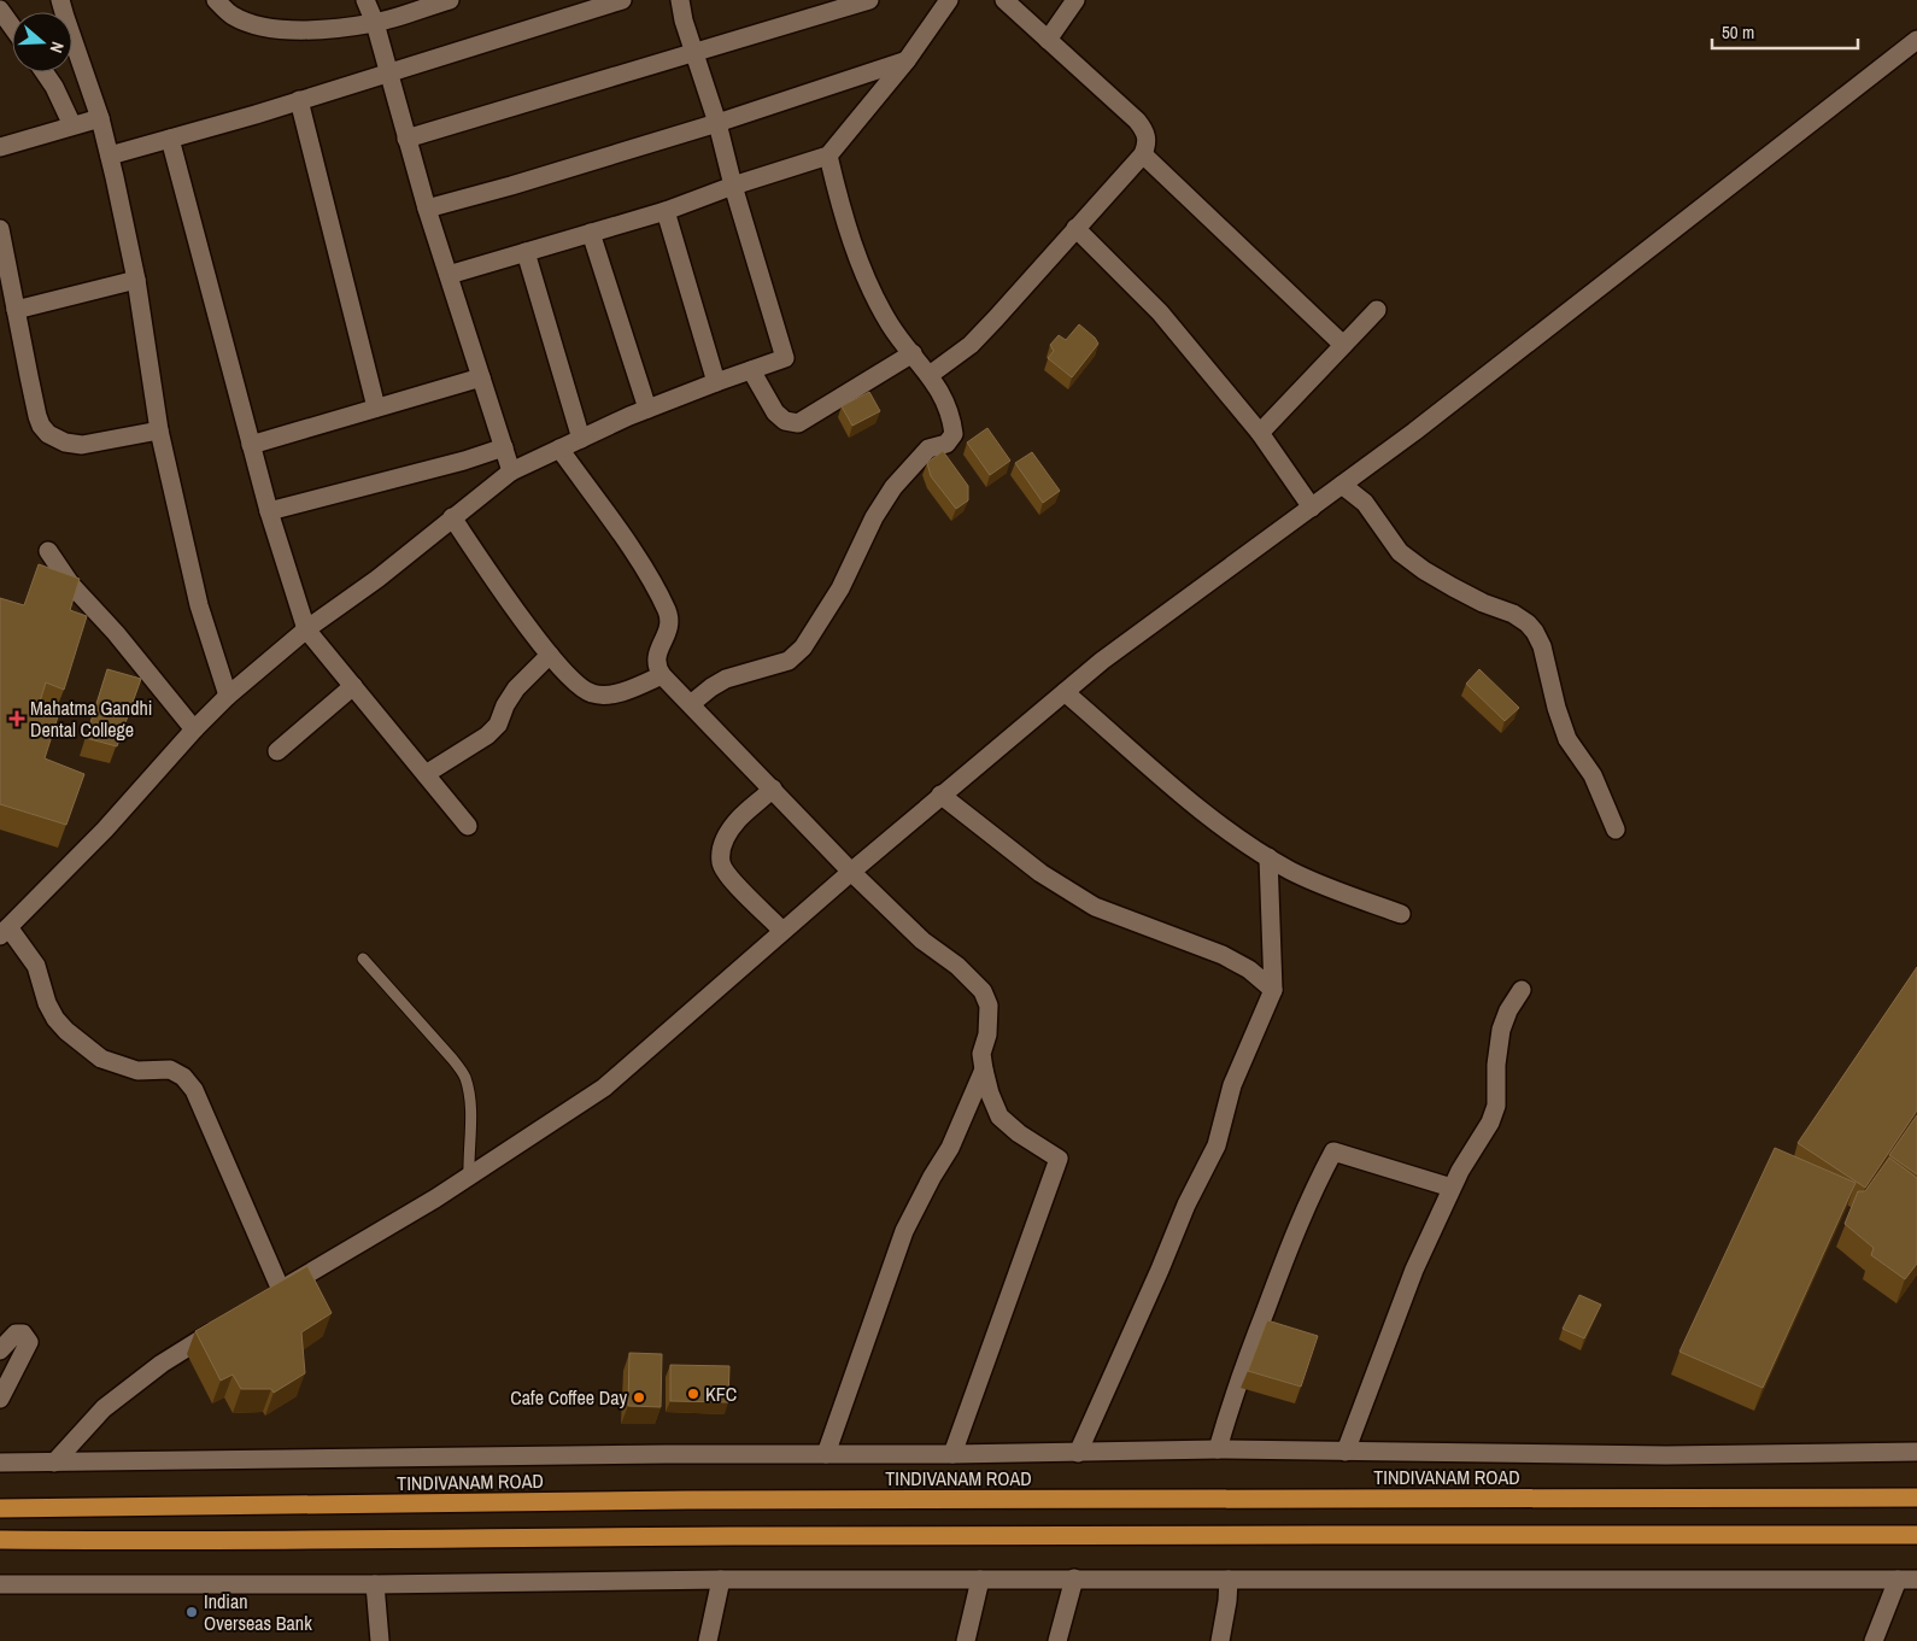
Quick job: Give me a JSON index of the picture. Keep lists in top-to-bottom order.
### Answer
{
  "streets": {
    "highway": ["TINDIVANAM ROAD"]
  },
  "places": {
    "health": ["Mahatma Gandhi Dental College"],
    "other": ["KFC", "Cafe Coffee Day", "Indian Overseas Bank"]
  },
  "scale_bar": "50 m",
  "north": "right"
}
